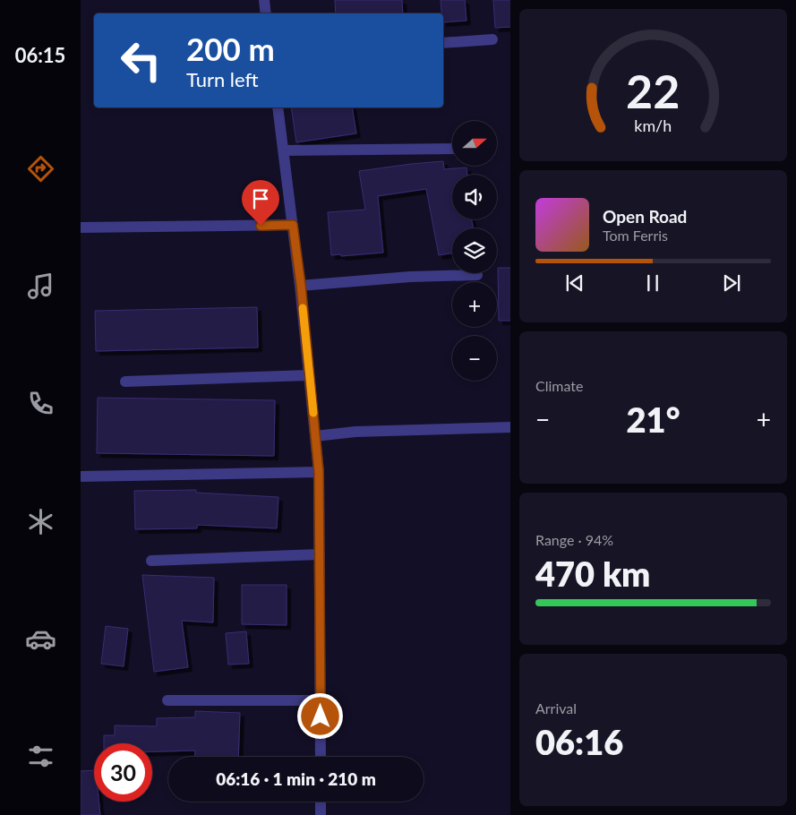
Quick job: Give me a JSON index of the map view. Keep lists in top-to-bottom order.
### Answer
{
  "north": "right",
  "page": {
    "tabs": "06:15",
    "turn": ["200 m", "Turn left"],
    "map_buttons": ["+", "−"],
    "song": ["Open Road", "Tom Ferris"],
    "tile": [
      "Climate",
      ["Range · 94%", "470 km"],
      ["Arrival", "06:16"]
    ],
    "heat": ["−", "21°", "+"],
    "limit": "30",
    "trip": "06:16 · 1 min · 210 m",
    "gauge": ["22", "km/h"]
  }
}
